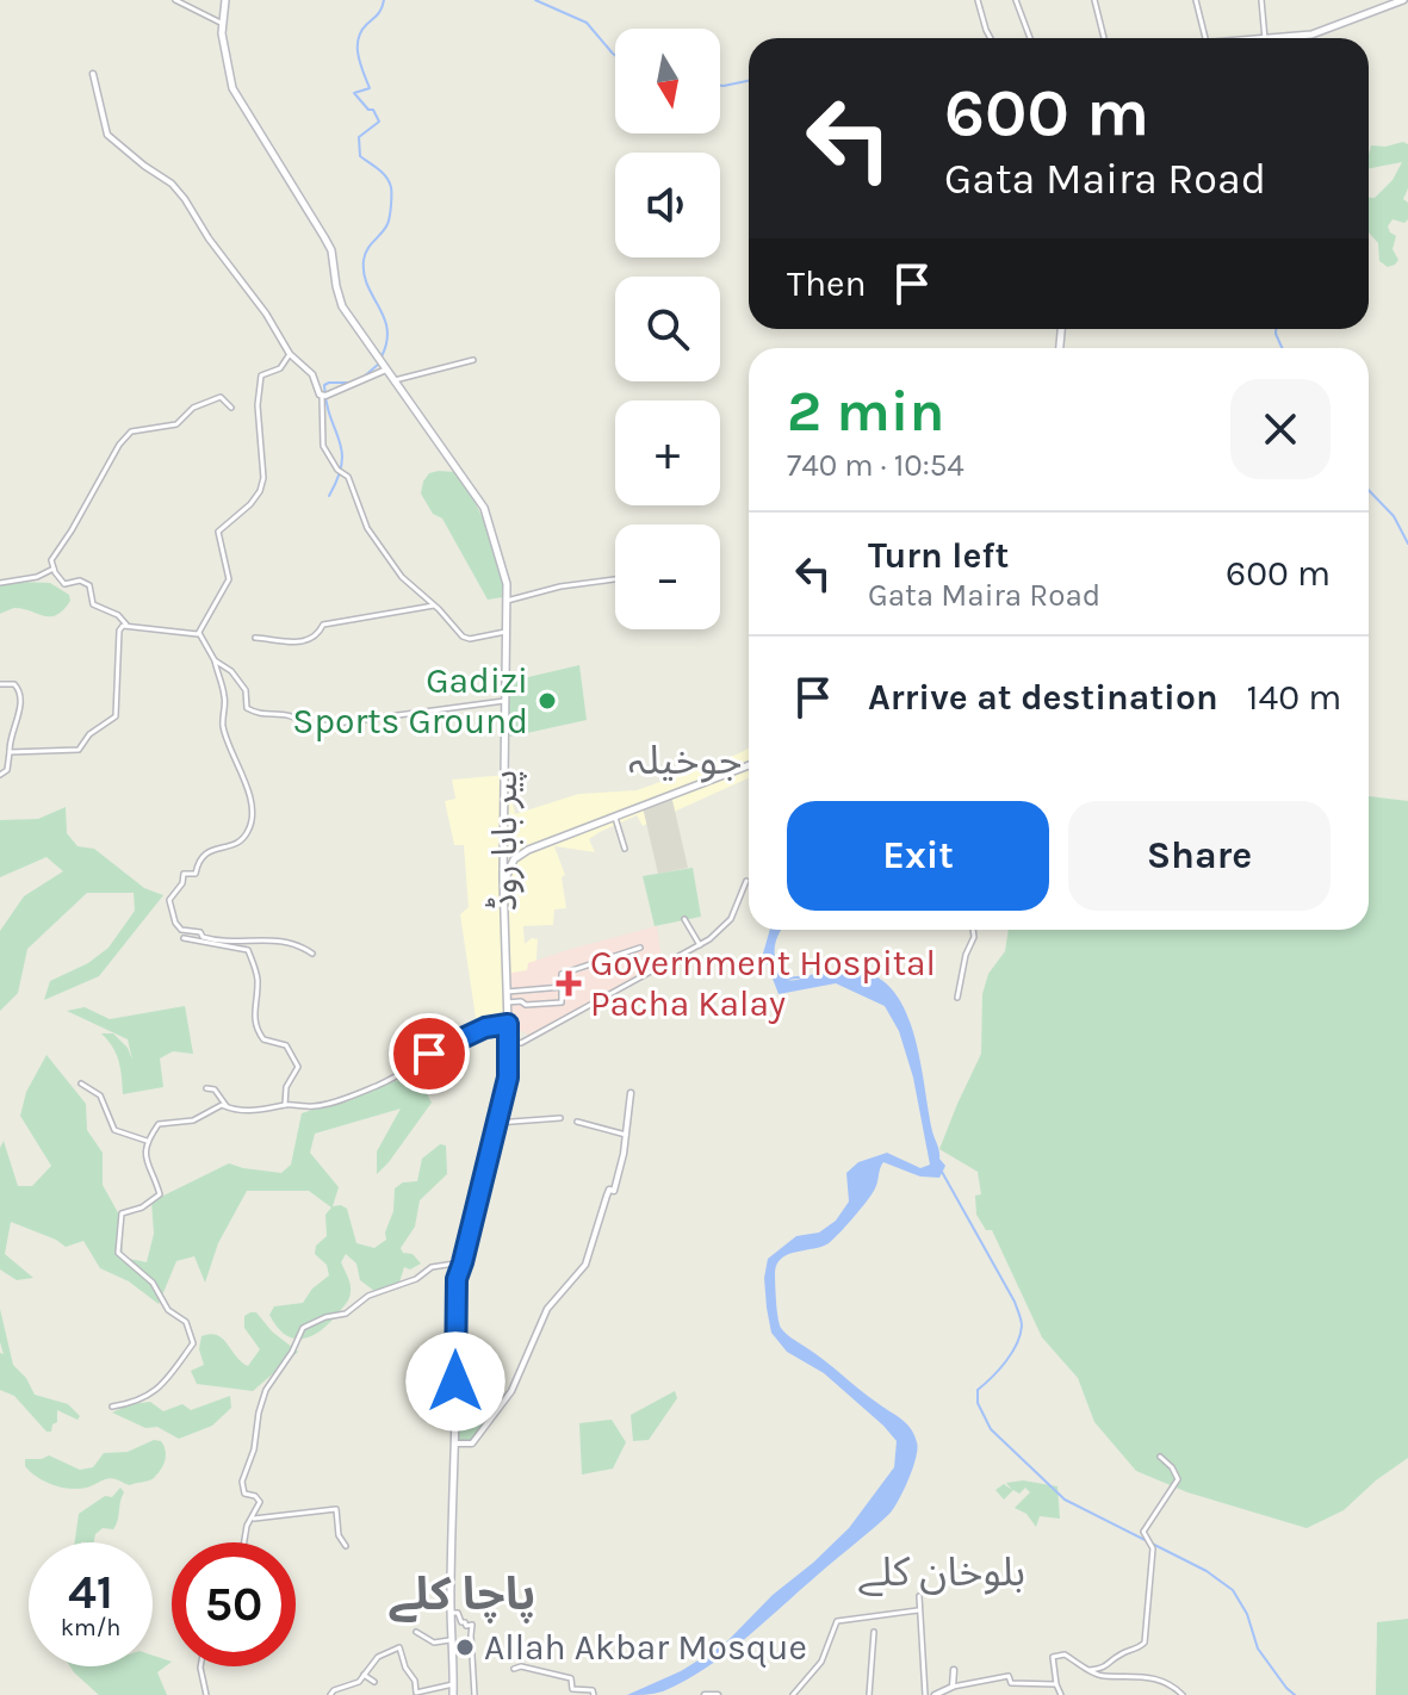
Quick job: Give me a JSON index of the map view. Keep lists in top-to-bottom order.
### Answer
{
  "streets": {
    "main road": ["پیر بابا روڈ"]
  },
  "districts": ["جوخیلہ", "بلوخان كلے", "پاچا کلے"],
  "places": {
    "other": ["Gadizi Sports Ground", "Allah Akbar Mosque"],
    "health": ["Government Hospital Pacha Kalay"]
  },
  "north": "bottom",
  "page": {
    "map_buttons": ["+", "−"],
    "turn": ["600 m", "Gata Maira Road"],
    "then": "Then",
    "heading": ["2 min", "740 m · 10:54"],
    "list": [
      {
        "name": "Turn left",
        "note": "Gata Maira Road",
        "value": "600 m"
      },
      {
        "name": "Arrive at destination",
        "value": "140 m"
      }
    ],
    "buttons": ["Exit", "Share"],
    "speed": "41 km/h",
    "limit": "50"
  }
}
